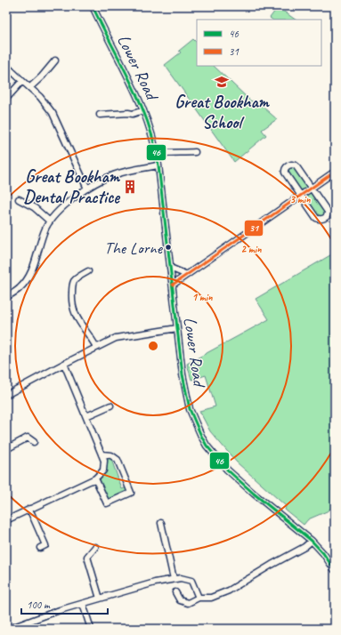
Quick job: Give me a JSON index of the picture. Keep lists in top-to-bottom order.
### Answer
{
  "streets": {
    "street": ["Lower Road"]
  },
  "places": {
    "school or university": ["Great Bookham School"],
    "building": ["Great Bookham Dental Practice"],
    "other": ["The Lorne"]
  },
  "lines": ["transit line 46", "transit line 31"],
  "legend": ["46", "31"],
  "scale_bar": "100 m",
  "rings": ["3 min", "2 min", "1 min"]
}
